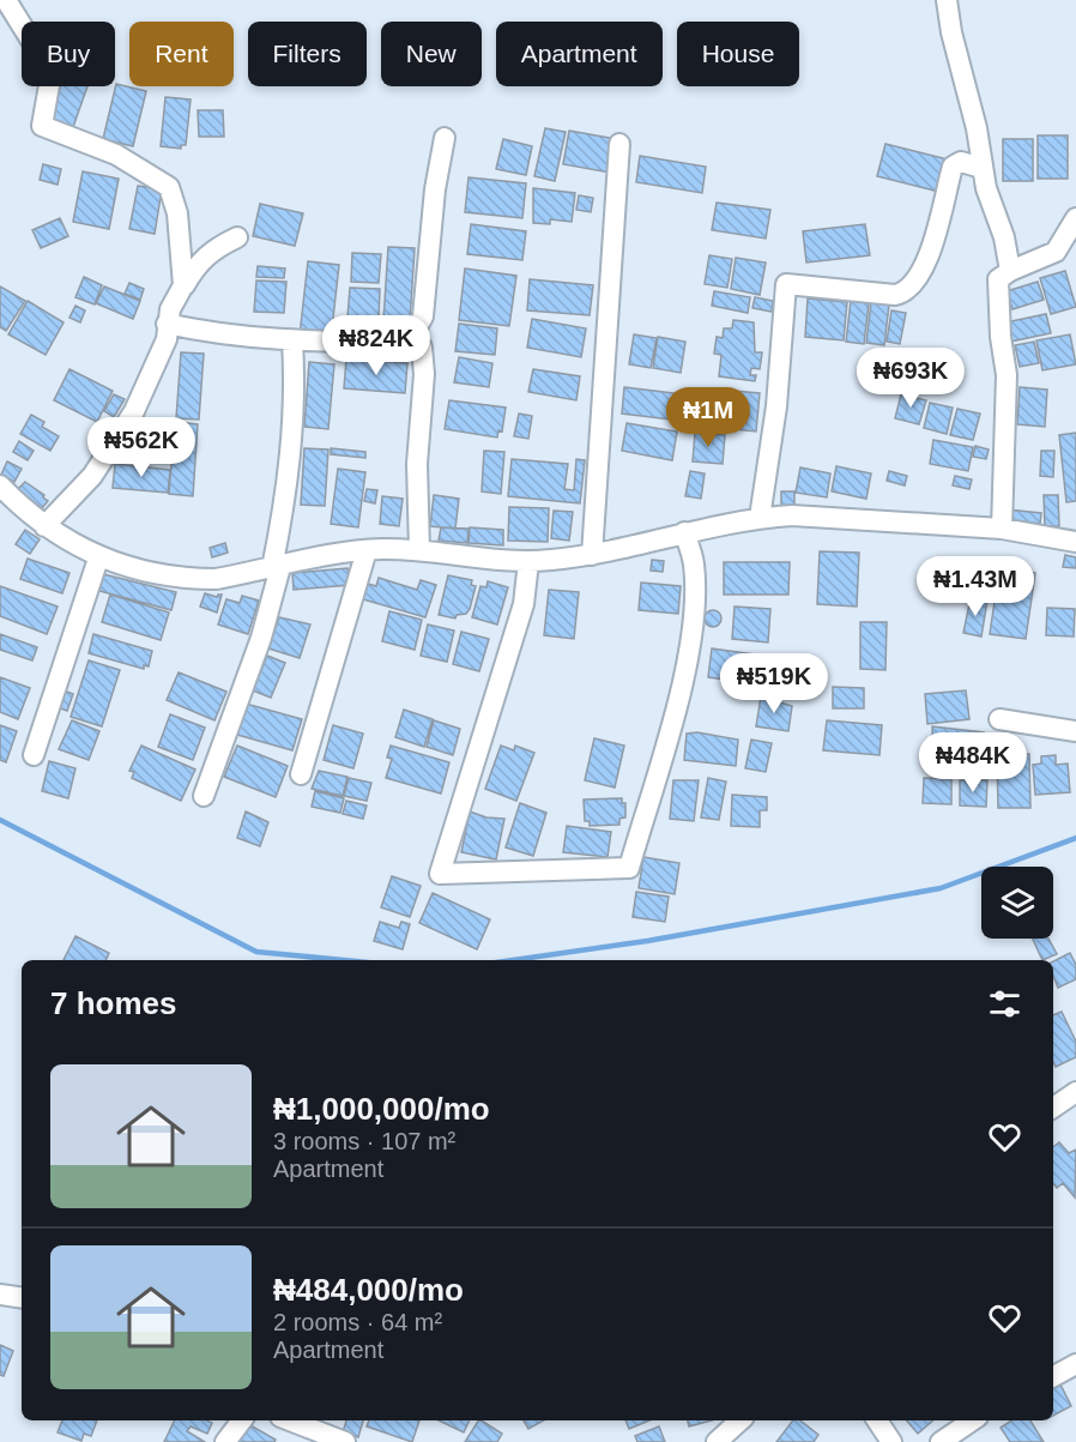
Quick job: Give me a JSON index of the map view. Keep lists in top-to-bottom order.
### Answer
{
  "page": {
    "chip": [
      "Buy",
      "Rent",
      "Filters",
      "New",
      "Apartment",
      "House"
    ],
    "price": [
      "₦824K",
      "₦693K",
      "₦1M",
      "₦562K",
      "₦1.43M",
      "₦519K",
      "₦484K"
    ],
    "heading": "7 homes",
    "list": [
      {
        "name": "₦1,000,000/mo",
        "note": "3 rooms · 107 m² · Apartment"
      },
      {
        "name": "₦484,000/mo",
        "note": "2 rooms · 64 m² · Apartment"
      }
    ]
  }
}
